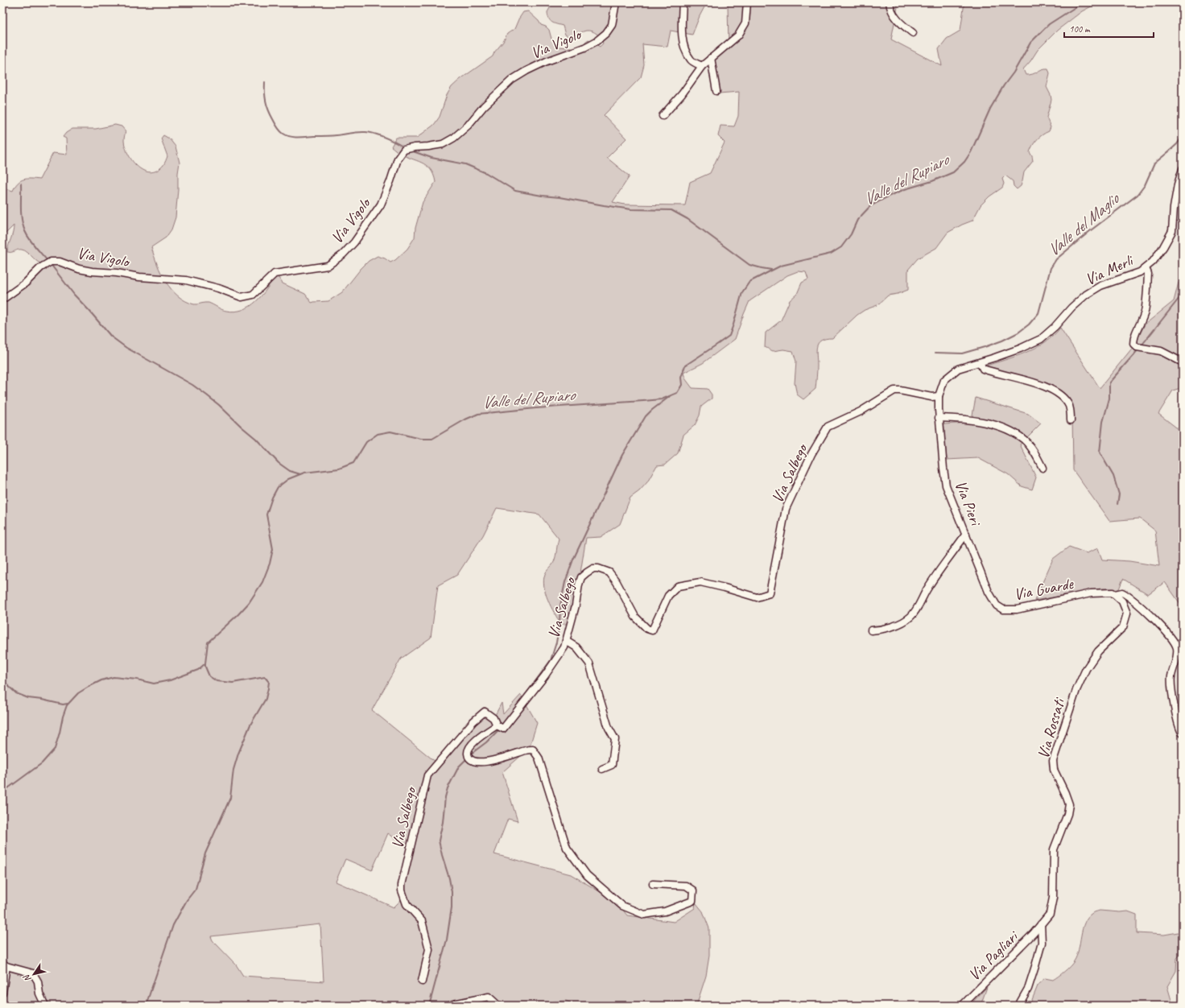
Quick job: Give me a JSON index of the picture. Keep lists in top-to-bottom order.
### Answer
{
  "streets": {
    "street": [
      "Via Vigolo",
      "Via Merli",
      "Via Salbego",
      "Via Pieri",
      "Via Guarde",
      "Via Rossati",
      "Via Pagliari"
    ]
  },
  "crossings": [
    ["Via Merli", "Via Pieri"],
    ["Via Salbego", "Via Pieri"],
    ["Via Pieri", "Via Guarde"],
    ["Via Guarde", "Via Rossati"],
    ["Via Rossati", "Via Pagliari"]
  ],
  "water": ["Valle del Rupiaro", "Valle del Maglio"],
  "scale_bar": "100 m",
  "north": "bottom left"
}
